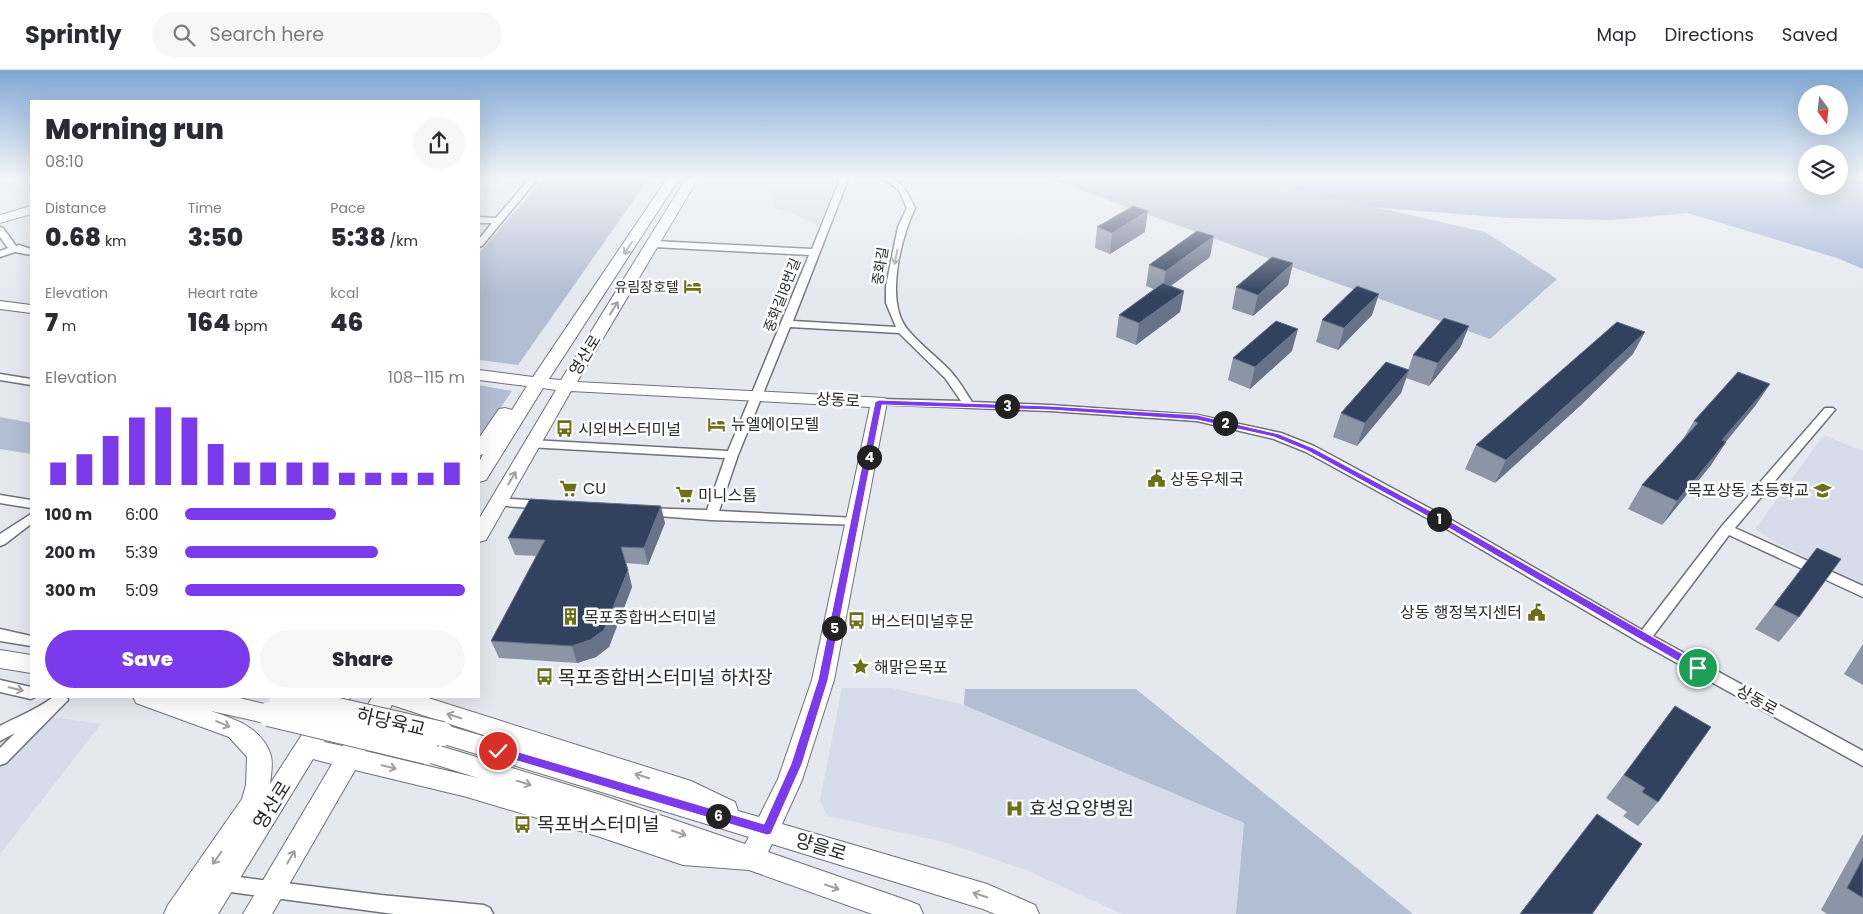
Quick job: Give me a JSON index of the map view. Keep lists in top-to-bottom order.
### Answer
{
  "streets": {
    "street": [
      "중화길",
      "중화길18번길",
      "영산로",
      "상동로",
      "하당육교",
      "양을로"
    ]
  },
  "crossings": [
    ["중화길", "상동로"],
    ["중화길18번길", "상동로"],
    ["영산로", "상동로"],
    ["하당육교", "양을로"]
  ],
  "one_way": ["중화길"],
  "places": {
    "hotel": ["유림장호텔", "뉴엘에이모텔"],
    "bus stop": [
      "시외버스터미널",
      "버스터미널후문",
      "목포종합버스터미널 하차장",
      "목포버스터미널"
    ],
    "public building": ["상동우체국", "상동 행정복지센터"],
    "supermarket": ["CU", "미니스톱"],
    "school or university": ["목포상동 초등학교"],
    "building": ["목포종합버스터미널"],
    "place": ["해맑은목포"],
    "hospital": ["효성요양병원"]
  },
  "north": "bottom",
  "page": {
    "header": "Sprintly",
    "search": "Search here",
    "nav": ["Map", "Directions", "Saved"],
    "heading": ["Morning run", "08:10"],
    "stats": [
      ["Distance", "0.68 km"],
      ["Time", "3:50"],
      ["Pace", "5:38 /km"],
      ["Elevation", "7 m"],
      ["Heart rate", "164 bpm"],
      ["kcal", "46"]
    ],
    "chart": ["Elevation", "108–115 m"],
    "pins": [
      "3",
      "2",
      "4",
      "1",
      "5",
      "6"
    ],
    "list": [
      {
        "name": "100 m",
        "note": "6:00"
      },
      {
        "name": "200 m",
        "note": "5:39"
      },
      {
        "name": "300 m",
        "note": "5:09"
      }
    ],
    "buttons": ["Save", "Share"]
  }
}
